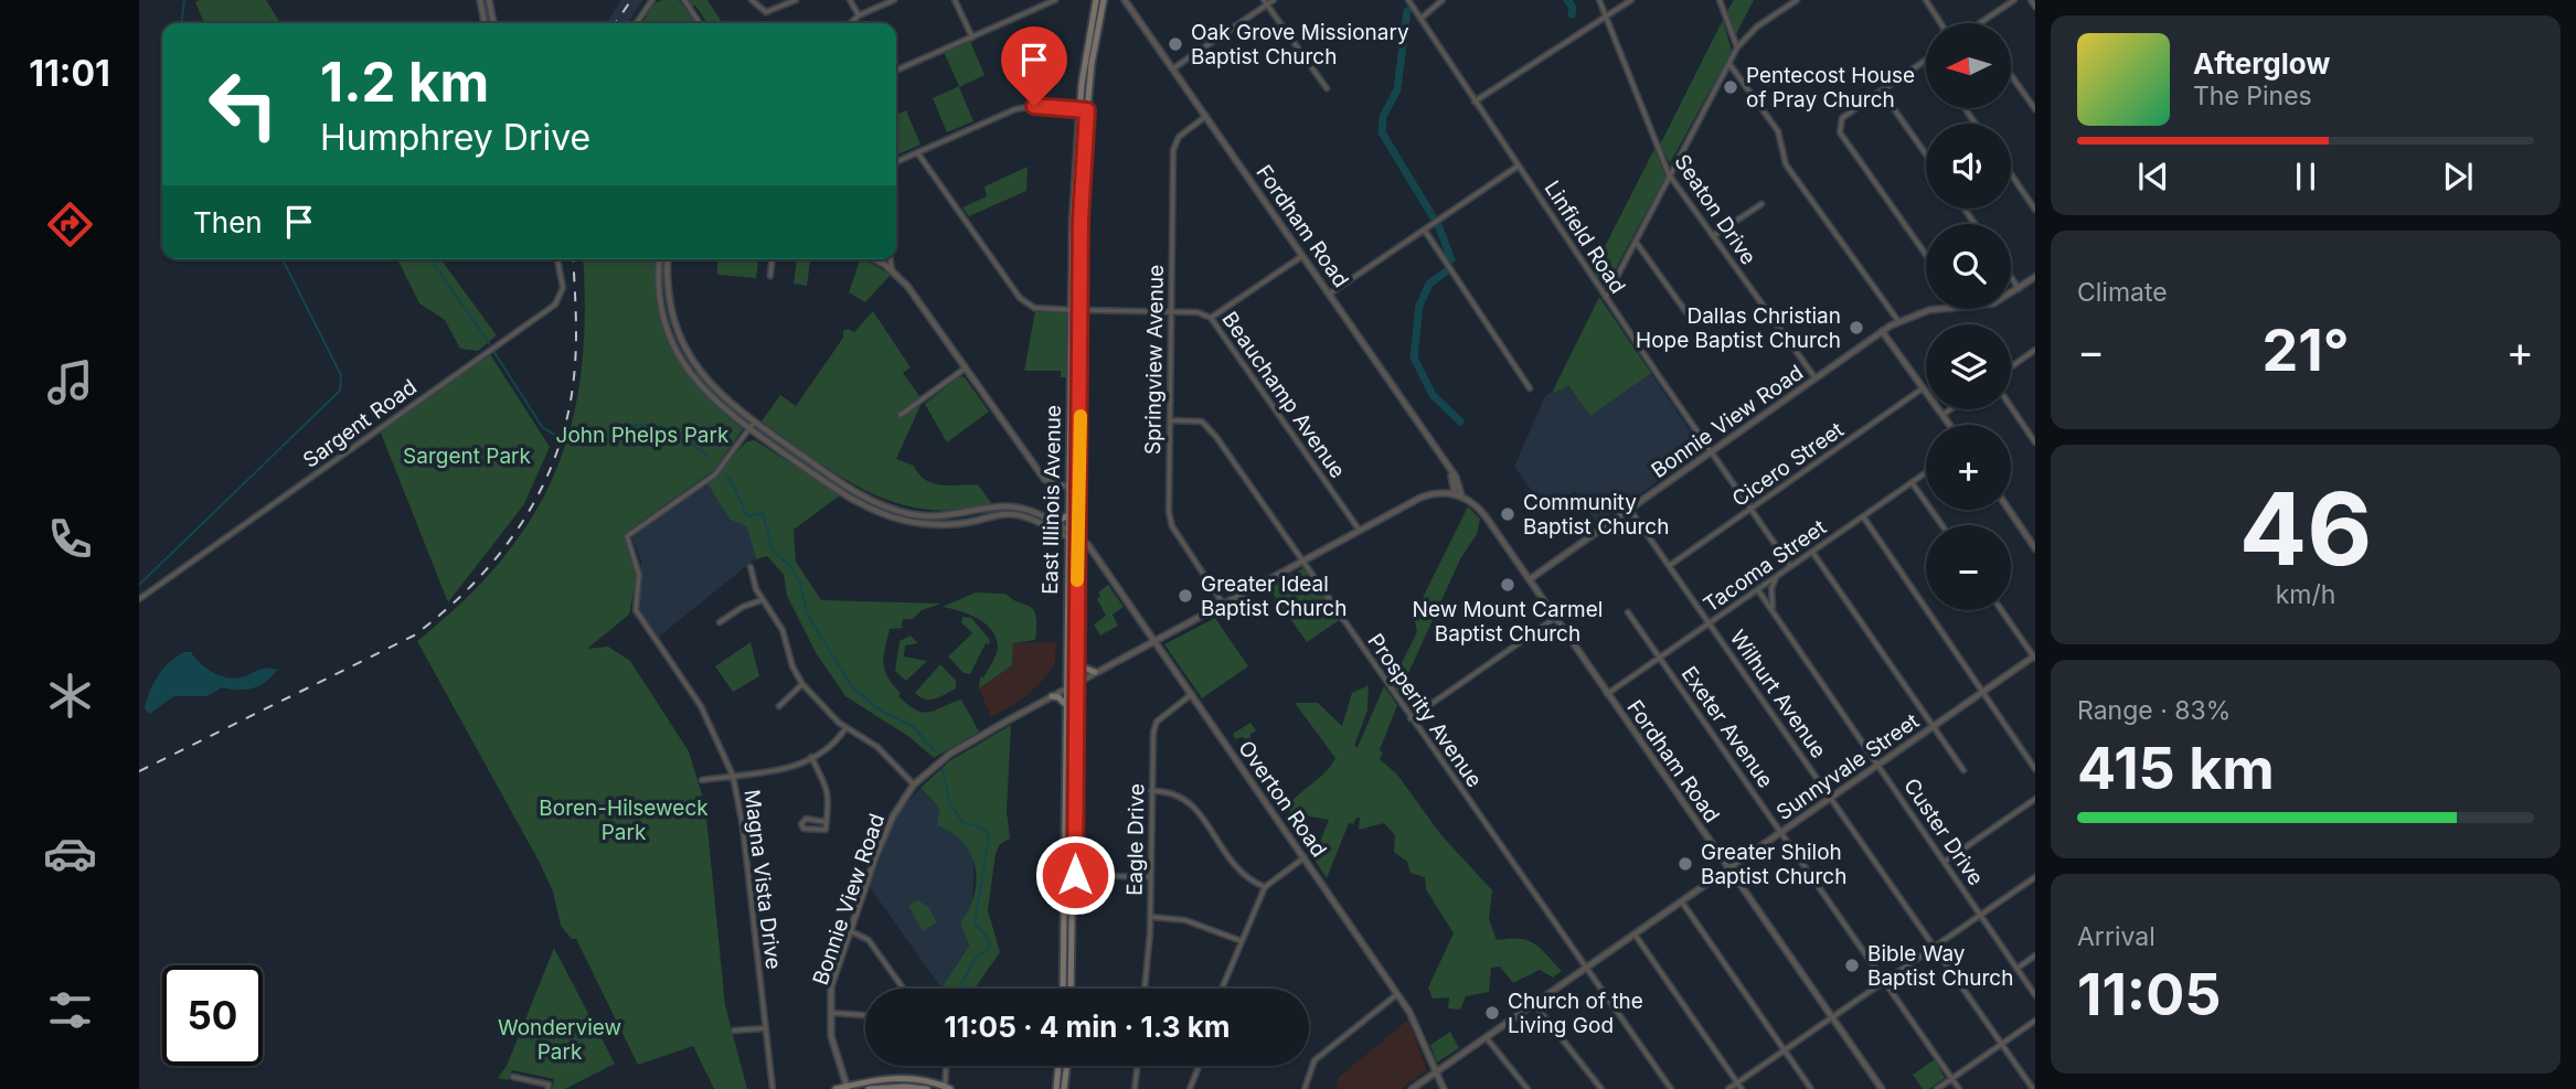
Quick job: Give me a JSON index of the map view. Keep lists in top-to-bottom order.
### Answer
{
  "streets": {
    "main road": ["East Illinois Avenue"],
    "street": [
      "Seaton Drive",
      "Fordham Road",
      "Linfield Road",
      "Springview Avenue",
      "Beauchamp Avenue",
      "Bonnie View Road",
      "Sargent Road",
      "Cicero Street",
      "Tacoma Street",
      "Wilhurt Avenue",
      "Prosperity Avenue",
      "Exeter Avenue",
      "Sunnyvale Street",
      "Overton Road",
      "Custer Drive",
      "Eagle Drive",
      "Magna Vista Drive"
    ]
  },
  "crossings": [
    ["Seaton Drive", "Bonnie View Road"],
    ["Fordham Road", "Springview Avenue"],
    ["Fordham Road", "Bonnie View Road"],
    ["Fordham Road", "Tacoma Street"],
    ["Fordham Road", "Sunnyvale Street"],
    ["Linfield Road", "Bonnie View Road"],
    ["Linfield Road", "Cicero Street"],
    ["Linfield Road", "Tacoma Street"],
    ["Springview Avenue", "Beauchamp Avenue"],
    ["Springview Avenue", "Bonnie View Road"],
    ["Springview Avenue", "Prosperity Avenue"],
    ["Beauchamp Avenue", "Bonnie View Road"],
    ["Beauchamp Avenue", "East Illinois Avenue"],
    ["Bonnie View Road", "East Illinois Avenue"],
    ["Bonnie View Road", "Wilhurt Avenue"],
    ["Bonnie View Road", "Prosperity Avenue"],
    ["Bonnie View Road", "Overton Road"],
    ["Cicero Street", "Wilhurt Avenue"],
    ["East Illinois Avenue", "Overton Road"],
    ["Tacoma Street", "Wilhurt Avenue"],
    ["Tacoma Street", "Exeter Avenue"],
    ["Tacoma Street", "Custer Drive"],
    ["Wilhurt Avenue", "Sunnyvale Street"],
    ["Prosperity Avenue", "Sunnyvale Street"],
    ["Exeter Avenue", "Sunnyvale Street"],
    ["Sunnyvale Street", "Overton Road"],
    ["Sunnyvale Street", "Custer Drive"],
    ["Overton Road", "Eagle Drive"]
  ],
  "parks": [
    "John Phelps Park",
    "Sargent Park",
    "Boren-Hilseweck Park",
    "Wonderview Park"
  ],
  "places": [
    "Oak Grove Missionary Baptist Church",
    "Pentecost House of Pray Church",
    "Dallas Christian Hope Baptist Church",
    "Community Baptist Church",
    "New Mount Carmel Baptist Church",
    "Greater Ideal Baptist Church",
    "Greater Shiloh Baptist Church",
    "Bible Way Baptist Church",
    "Church of the Living God"
  ],
  "north": "left",
  "page": {
    "tabs": "11:01",
    "map_buttons": ["+", "−"],
    "turn": ["1.2 km", "Humphrey Drive"],
    "song": ["Afterglow", "The Pines"],
    "then": "Then",
    "tile": [
      "Climate",
      ["46", "km/h"],
      ["Range · 83%", "415 km"],
      ["Arrival", "11:05"]
    ],
    "heat": ["−", "21°", "+"],
    "limit": "50",
    "trip": "11:05 · 4 min · 1.3 km"
  }
}
